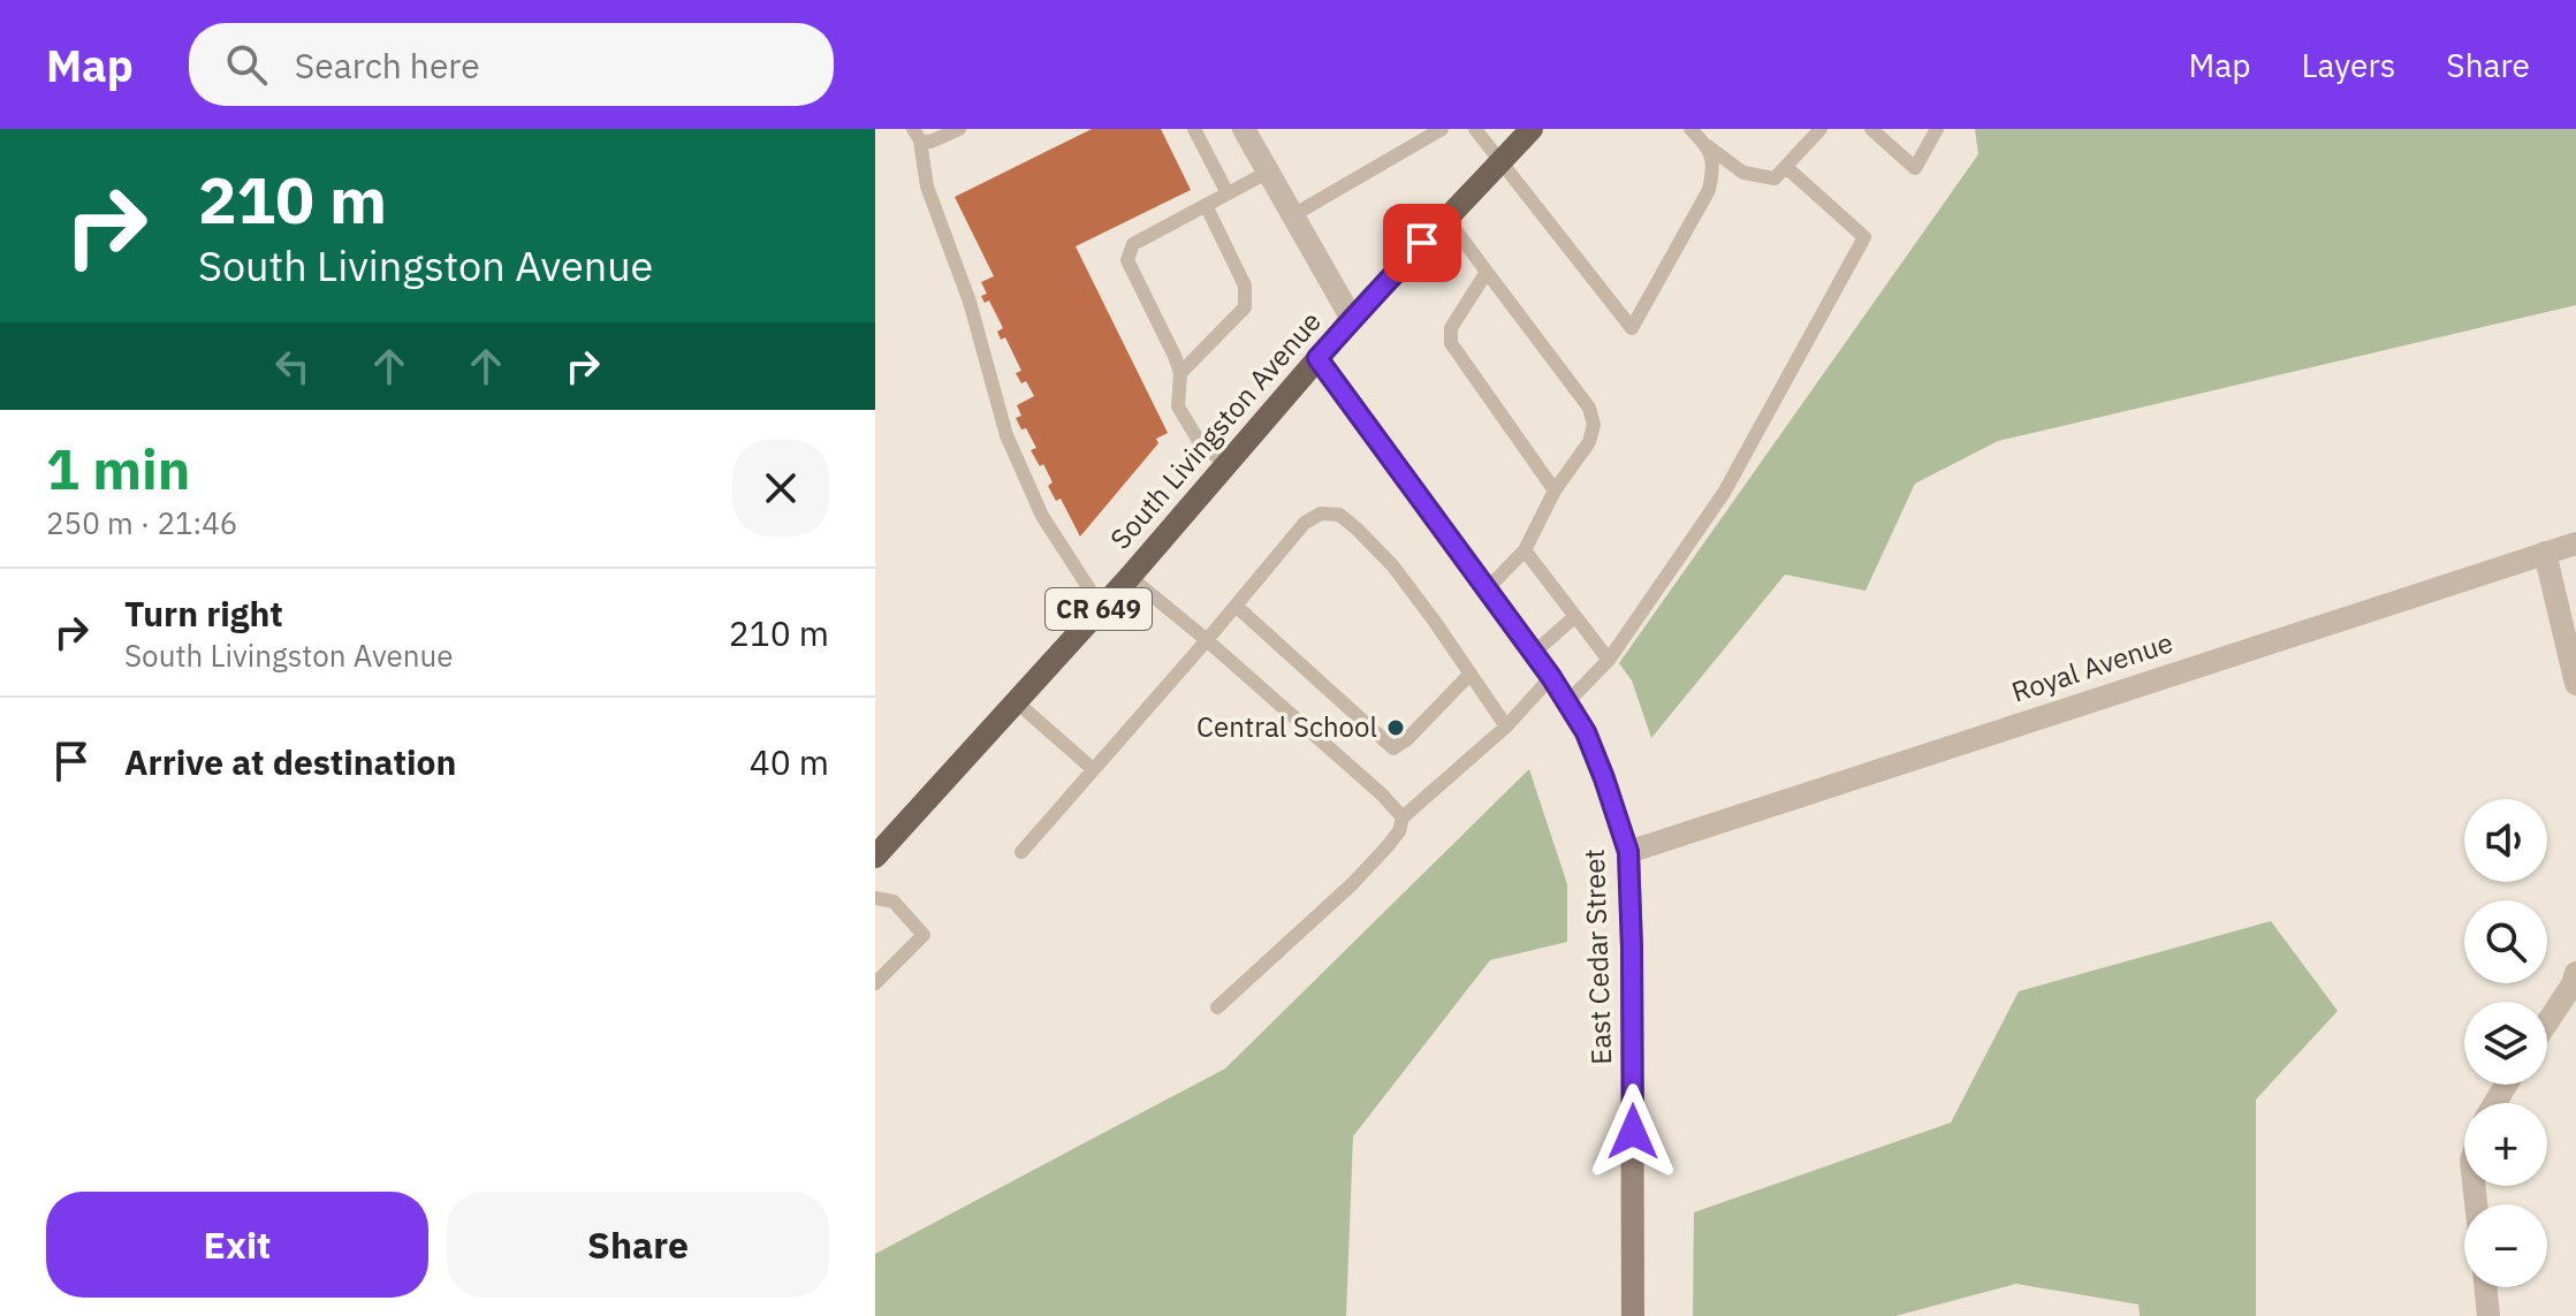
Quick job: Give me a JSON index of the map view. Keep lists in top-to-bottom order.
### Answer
{
  "streets": {
    "main road": ["South Livingston Avenue", "CR 649"],
    "street": ["Royal Avenue", "East Cedar Street"]
  },
  "crossings": [
    ["South Livingston Avenue", "East Cedar Street"],
    ["Royal Avenue", "East Cedar Street"]
  ],
  "places": ["Central School"],
  "page": {
    "header": "Map",
    "search": "Search here",
    "nav": ["Map", "Layers", "Share"],
    "turn": ["210 m", "South Livingston Avenue"],
    "heading": ["1 min", "250 m · 21:46"],
    "list": [
      {
        "name": "Turn right",
        "note": "South Livingston Avenue",
        "value": "210 m"
      },
      {
        "name": "Arrive at destination",
        "value": "40 m"
      }
    ],
    "map_buttons": ["+", "−"],
    "buttons": ["Exit", "Share"]
  }
}
